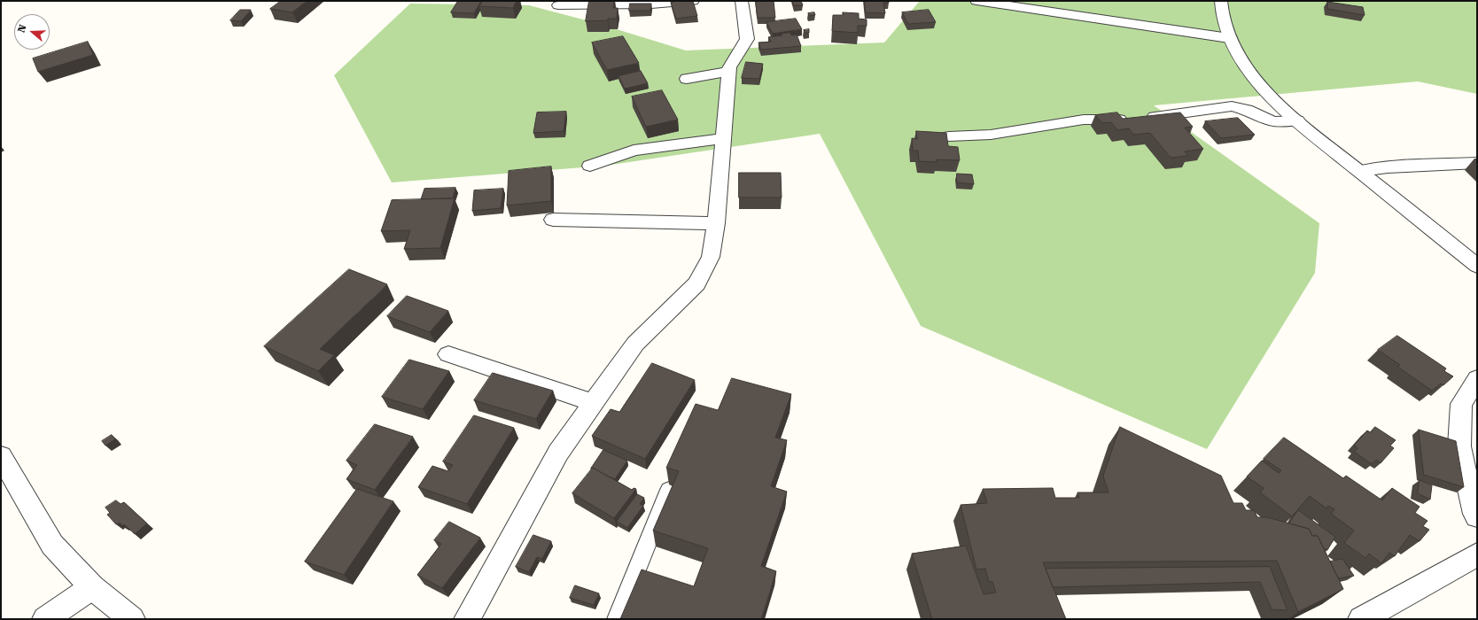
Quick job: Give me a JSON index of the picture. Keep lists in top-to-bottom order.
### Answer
{
  "north": "left"
}
